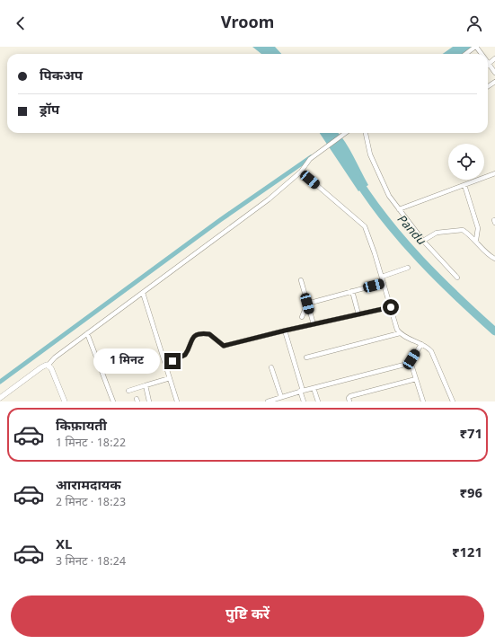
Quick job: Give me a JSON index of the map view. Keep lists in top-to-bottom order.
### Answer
{
  "water": ["Pandu"],
  "page": {
    "header": "Vroom",
    "banner": ["पिकअप", "ड्रॉप"],
    "bubble": "1 मिनट",
    "list": [
      {
        "name": "किफ़ायती",
        "note": "1 मिनट · 18:22",
        "value": "₹71"
      },
      {
        "name": "आरामदायक",
        "note": "2 मिनट · 18:23",
        "value": "₹96"
      },
      {
        "name": "XL",
        "note": "3 मिनट · 18:24",
        "value": "₹121"
      }
    ],
    "buttons": "पुष्टि करें"
  }
}
